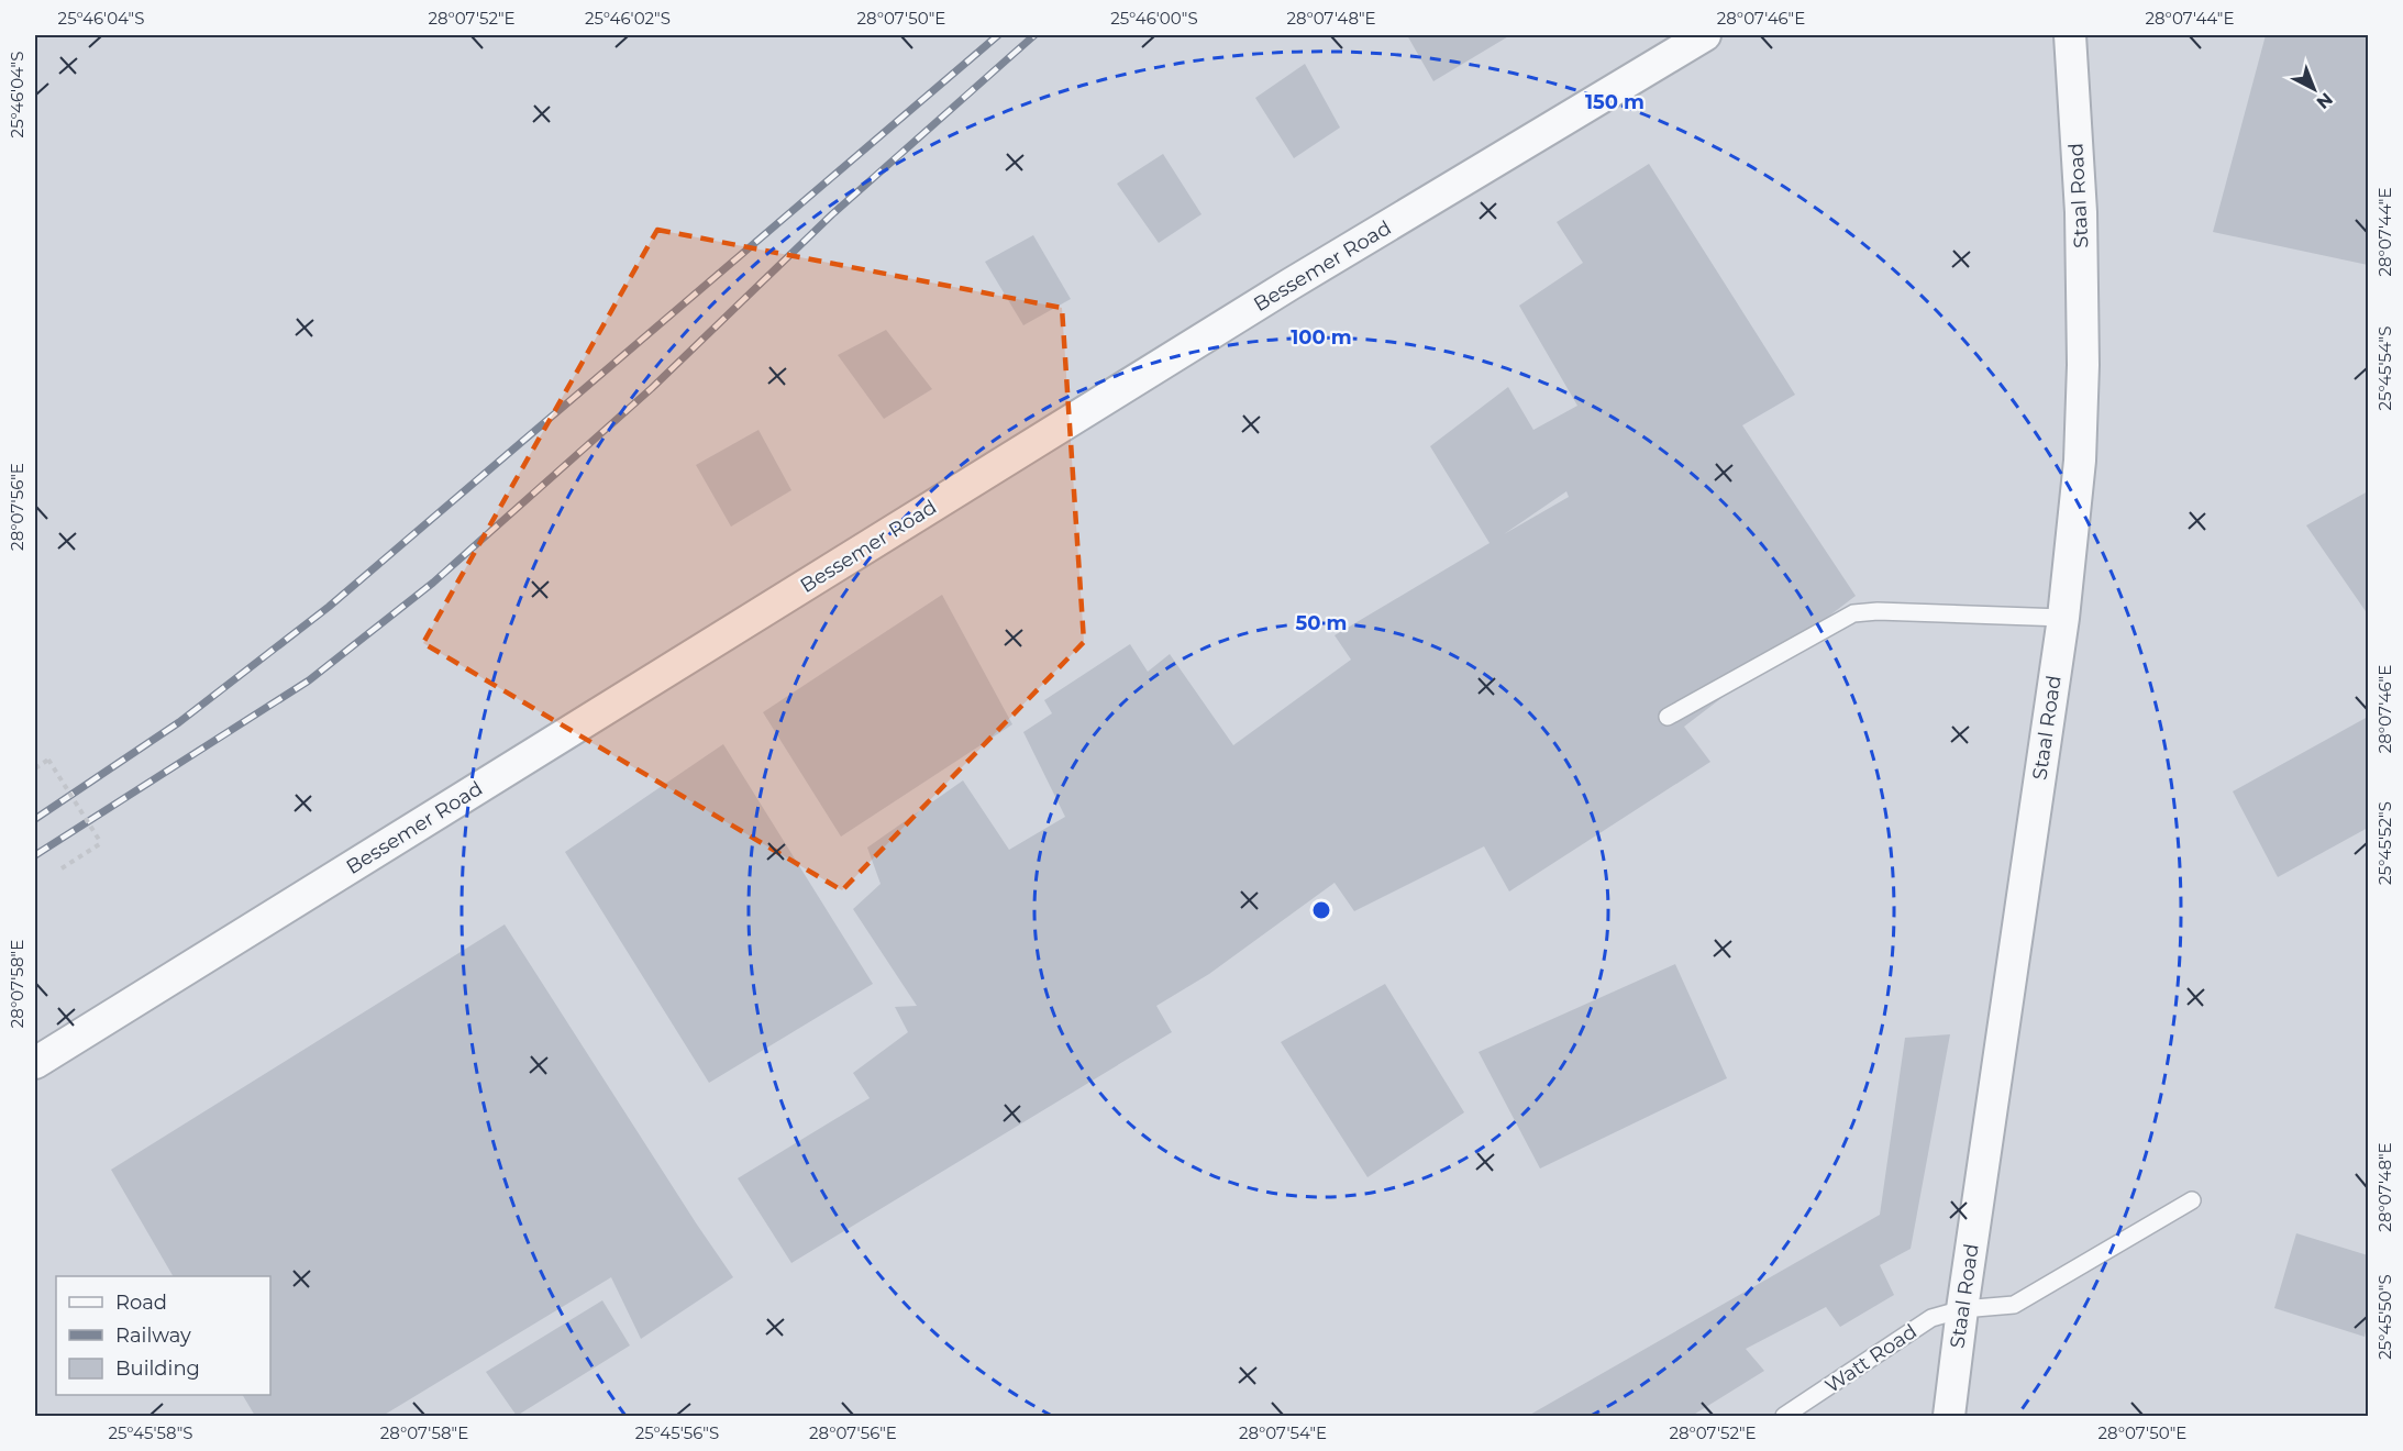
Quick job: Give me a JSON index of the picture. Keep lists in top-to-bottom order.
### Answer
{
  "streets": {
    "street": ["Staal Road", "Bessemer Road"],
    "lane": ["Watt Road"]
  },
  "crossings": [
    ["Staal Road", "Watt Road"]
  ],
  "legend": ["Road", "Railway", "Building"],
  "north": "bottom right",
  "coordinates": [
    "25°46'04\"S",
    "28°07'52\"E",
    "25°46'02\"S",
    "28°07'50\"E",
    "25°46'00\"S",
    "28°07'48\"E",
    "28°07'46\"E",
    "28°07'44\"E",
    "25°45'54\"S",
    "28°07'56\"E",
    "25°45'52\"S",
    "28°07'58\"E",
    "25°45'50\"S",
    "25°45'58\"S",
    "25°45'56\"S",
    "28°07'54\"E"
  ],
  "rings": ["150 m", "100 m", "50 m"]
}
